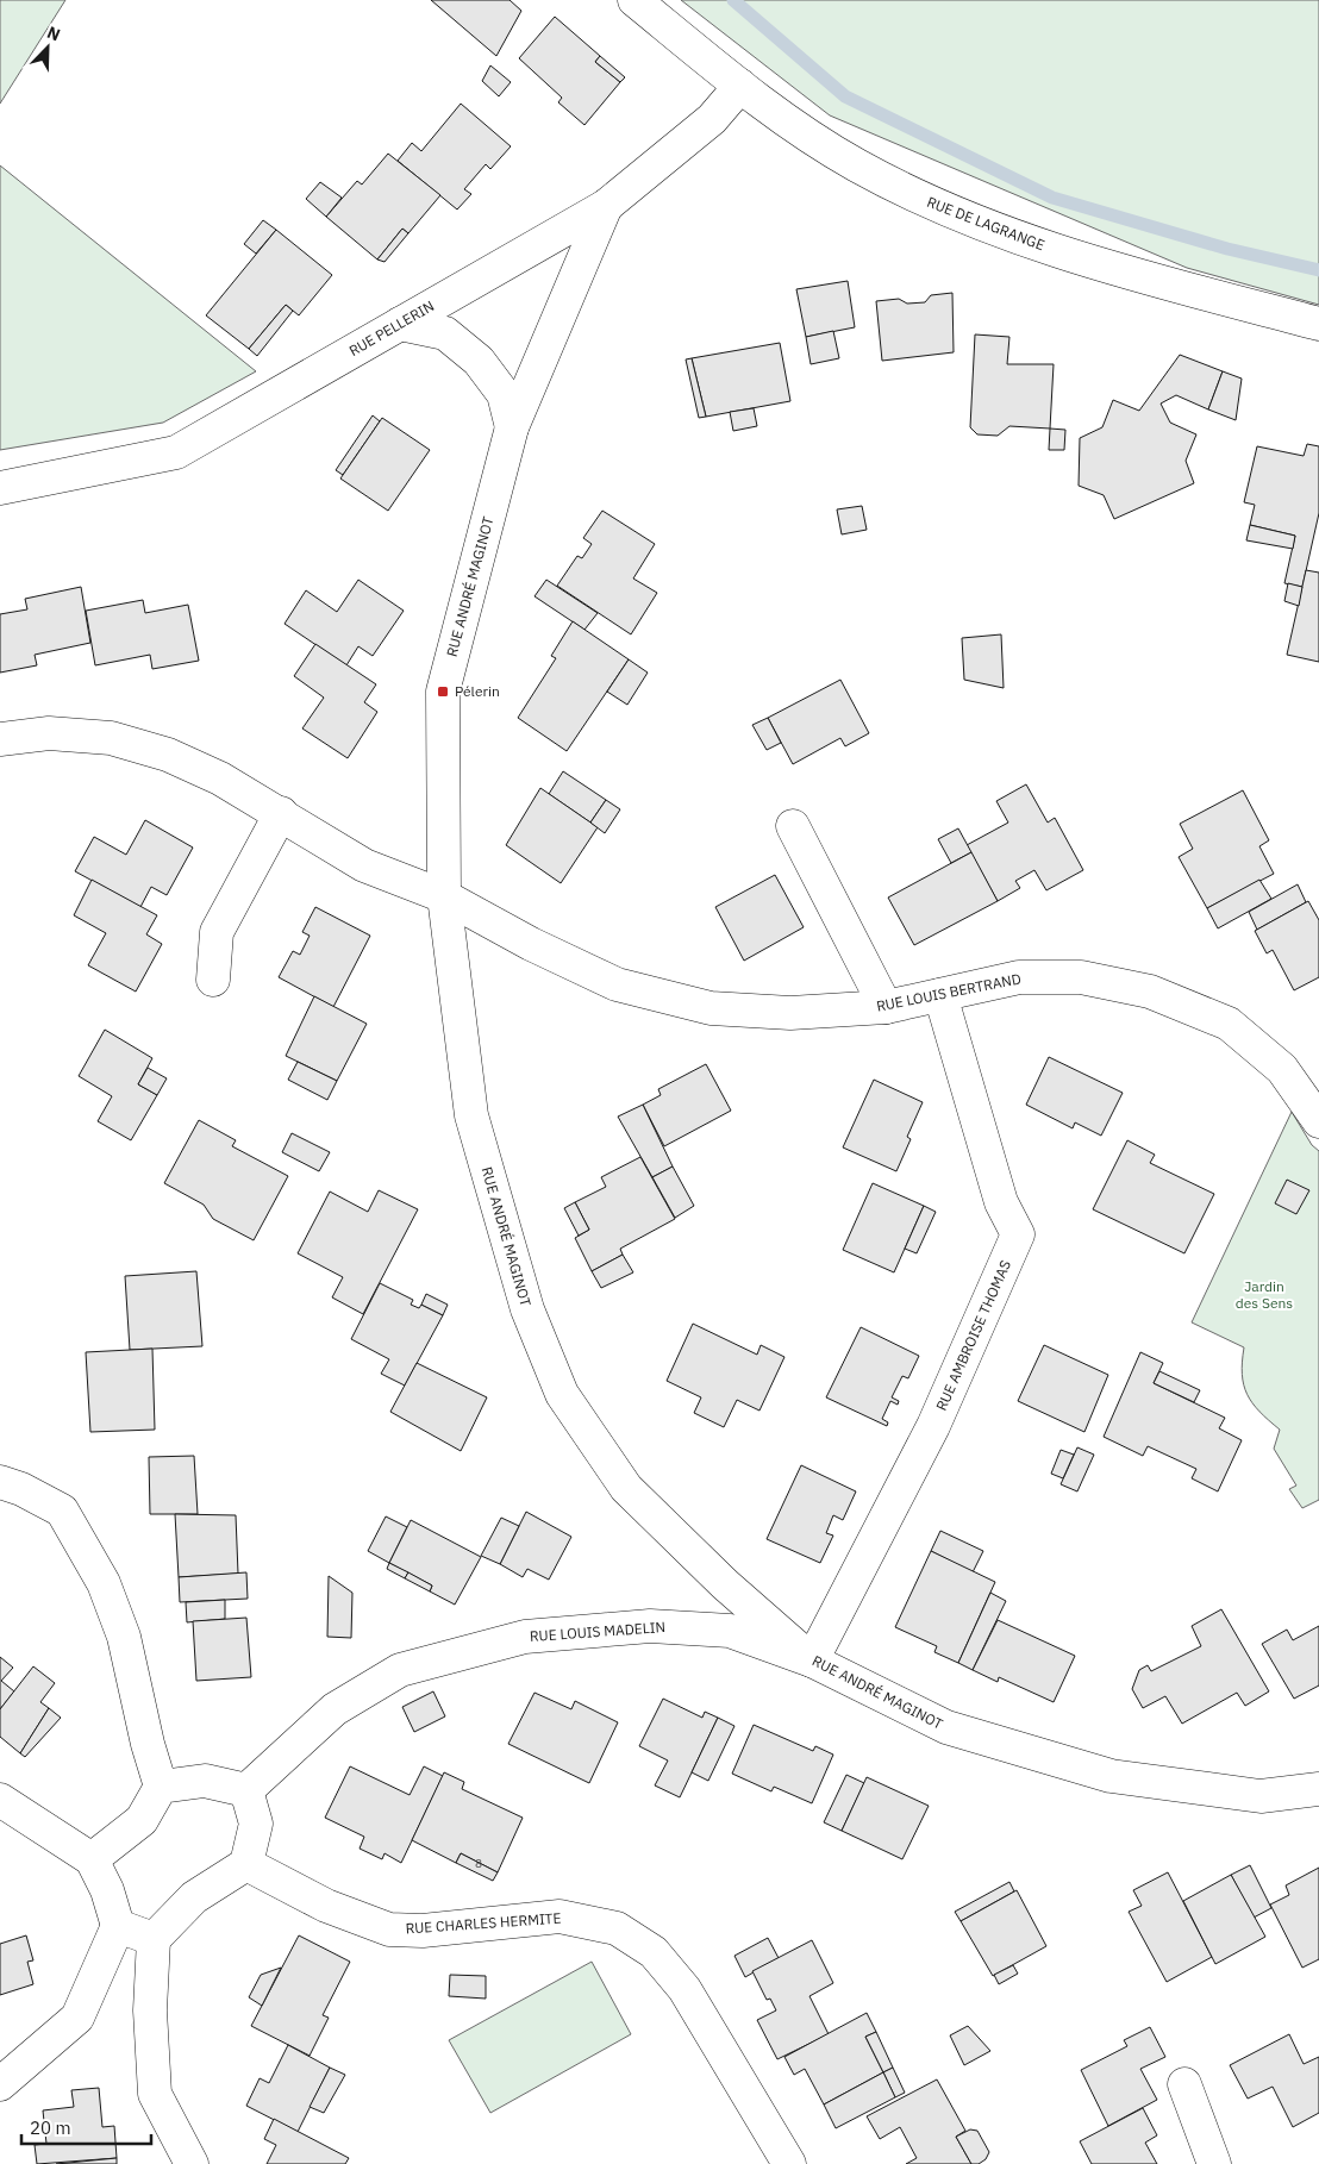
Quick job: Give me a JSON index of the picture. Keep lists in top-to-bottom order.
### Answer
{
  "streets": {
    "street": [
      "RUE DE LAGRANGE",
      "RUE PELLERIN",
      "RUE ANDRÉ MAGINOT",
      "RUE LOUIS BERTRAND",
      "RUE AMBROISE THOMAS",
      "RUE LOUIS MADELIN",
      "RUE CHARLES HERMITE"
    ]
  },
  "crossings": [
    ["RUE DE LAGRANGE", "RUE PELLERIN"],
    ["RUE PELLERIN", "RUE ANDRÉ MAGINOT"],
    ["RUE ANDRÉ MAGINOT", "RUE LOUIS BERTRAND"],
    ["RUE ANDRÉ MAGINOT", "RUE AMBROISE THOMAS"],
    ["RUE ANDRÉ MAGINOT", "RUE LOUIS MADELIN"],
    ["RUE LOUIS BERTRAND", "RUE AMBROISE THOMAS"],
    ["RUE AMBROISE THOMAS", "RUE LOUIS MADELIN"]
  ],
  "parks": ["Jardin des Sens"],
  "places": {
    "transit": ["Pélerin"]
  },
  "house_numbers": ["8"],
  "scale_bar": "20 m",
  "north": "top right"
}
